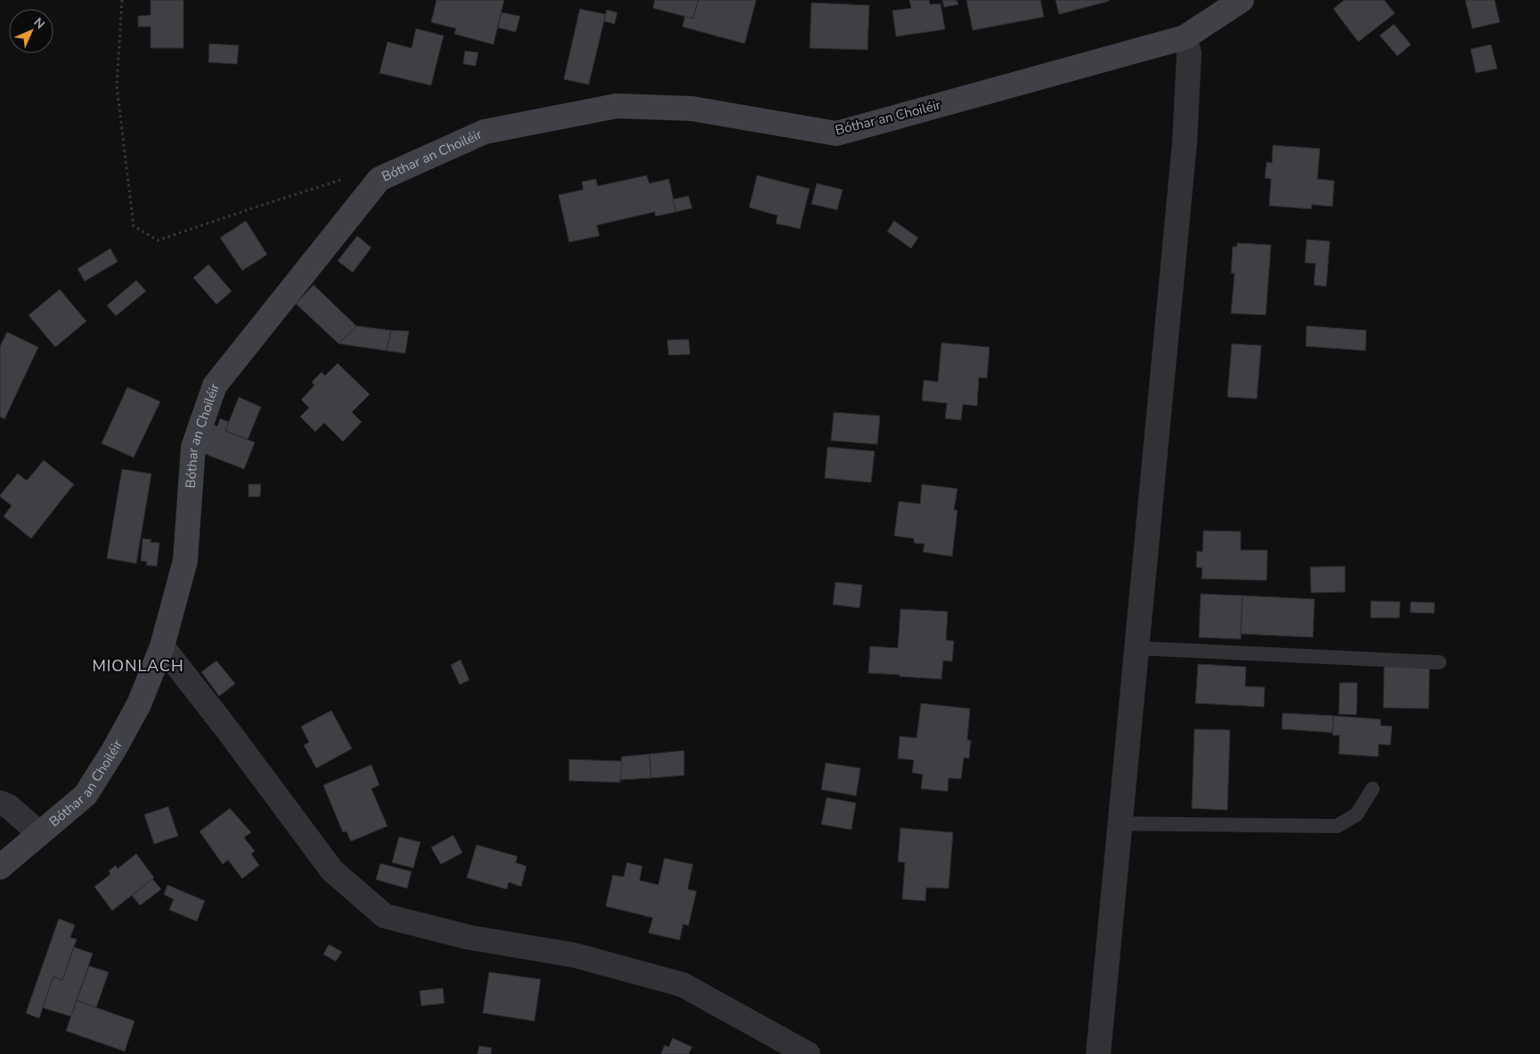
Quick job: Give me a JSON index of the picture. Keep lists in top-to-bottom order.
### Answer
{
  "streets": {
    "street": ["Bóthar an Choiléir"]
  },
  "districts": ["MIONLACH"],
  "north": "top right"
}
